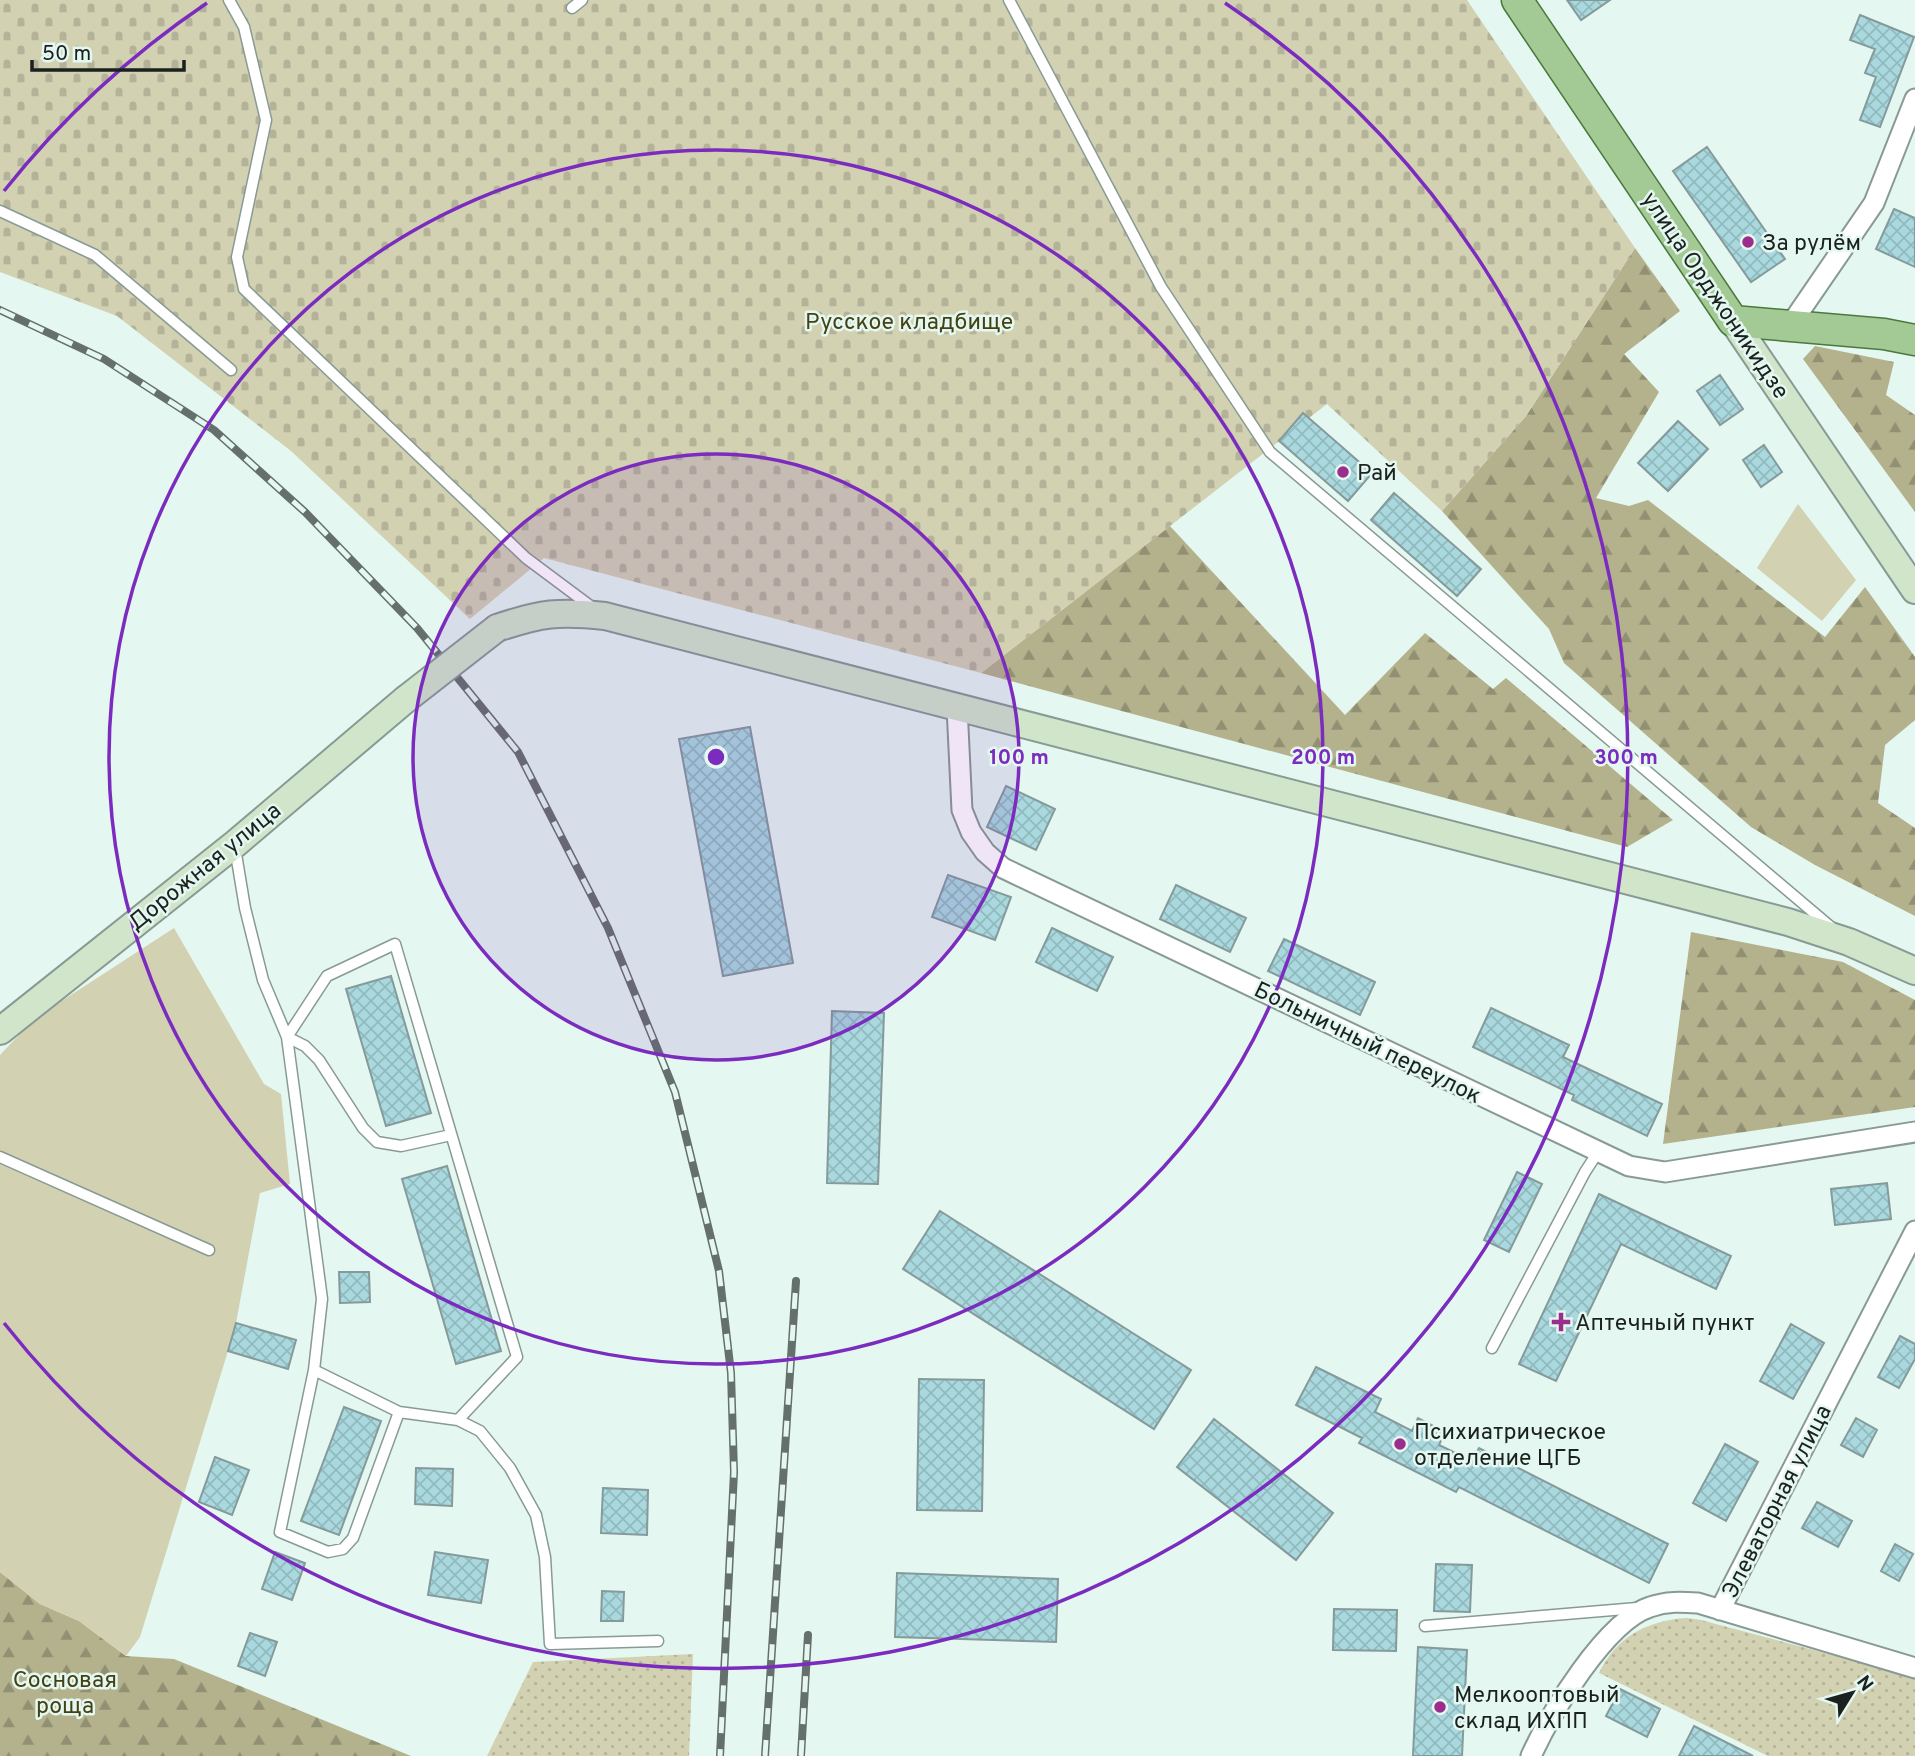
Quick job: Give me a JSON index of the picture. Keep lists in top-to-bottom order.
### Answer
{
  "streets": {
    "main road": ["улица Орджоникидзе"],
    "street": ["Дорожная улица", "Больничный переулок", "Элеваторная улица"]
  },
  "crossings": [
    ["Дорожная улица", "Больничный переулок"]
  ],
  "parks": ["Русское кладбище", "Сосновая роща"],
  "places": {
    "other": [
      "За рулём",
      "Рай",
      "Психиатрическое отделение ЦГБ",
      "Мелкооптовый склад ИХПП"
    ],
    "health": ["Аптечный пункт"]
  },
  "scale_bar": "50 m",
  "north": "top right",
  "rings": ["100 m", "200 m", "300 m"]
}
